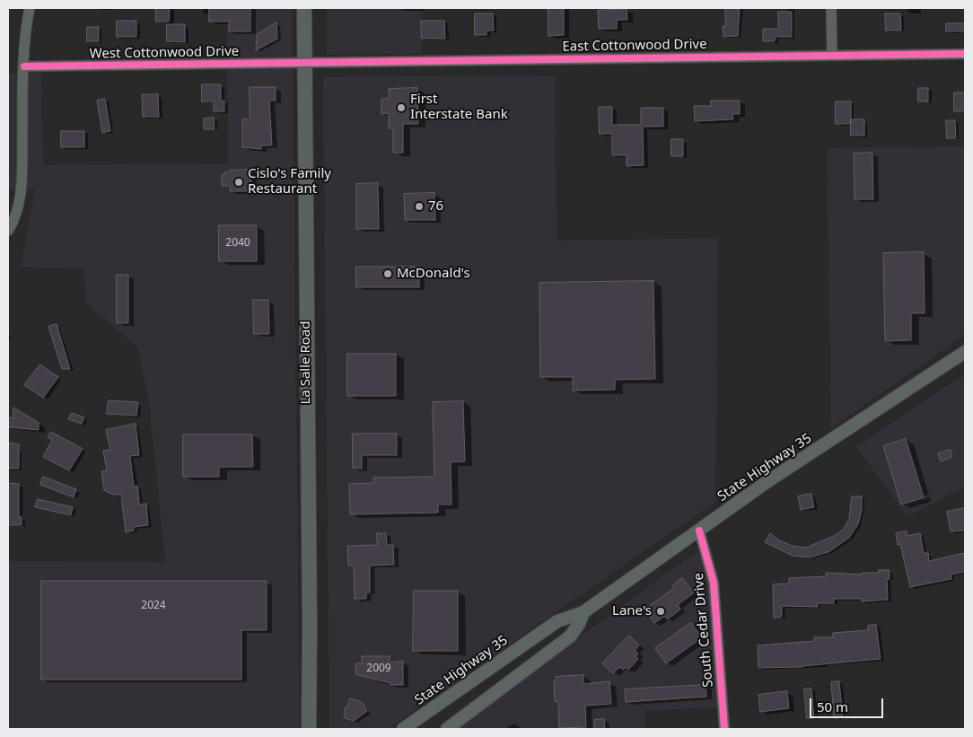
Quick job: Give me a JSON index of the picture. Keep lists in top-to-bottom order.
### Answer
{
  "streets": {
    "highway": ["La Salle Road"],
    "main road": ["State Highway 35"],
    "street": ["East Cottonwood Drive", "West Cottonwood Drive", "South Cedar Drive"]
  },
  "crossings": [
    ["East Cottonwood Drive", "West Cottonwood Drive"],
    ["East Cottonwood Drive", "La Salle Road"],
    ["West Cottonwood Drive", "La Salle Road"],
    ["State Highway 35", "South Cedar Drive"]
  ],
  "places": [
    "First Interstate Bank",
    "Cislo's Family Restaurant",
    "76",
    "McDonald's",
    "Lane's"
  ],
  "house_numbers": ["2040", "2024", "2009"],
  "scale_bar": "50 m"
}
